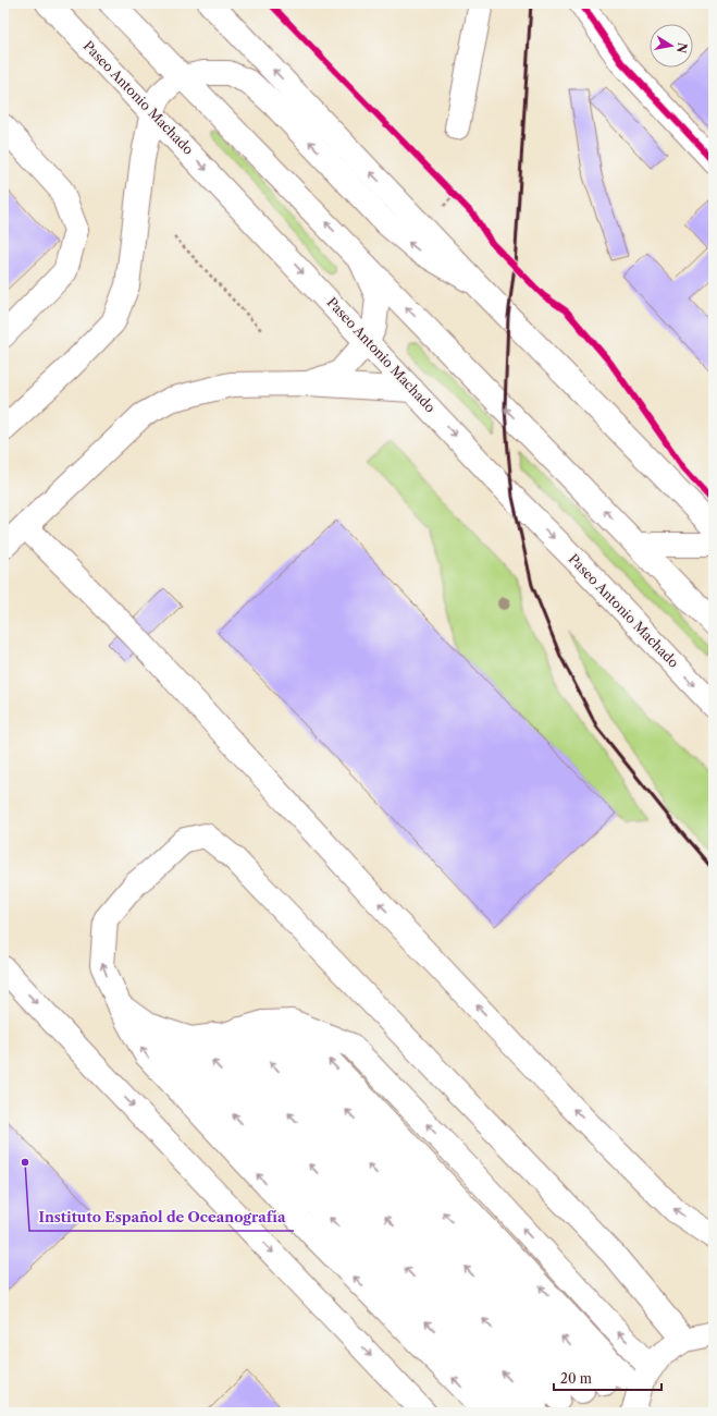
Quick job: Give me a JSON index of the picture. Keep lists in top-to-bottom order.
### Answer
{
  "streets": {
    "main road": ["Paseo Antonio Machado"]
  },
  "places": ["Instituto Español de Oceanografía"],
  "scale_bar": "20 m",
  "north": "right"
}
